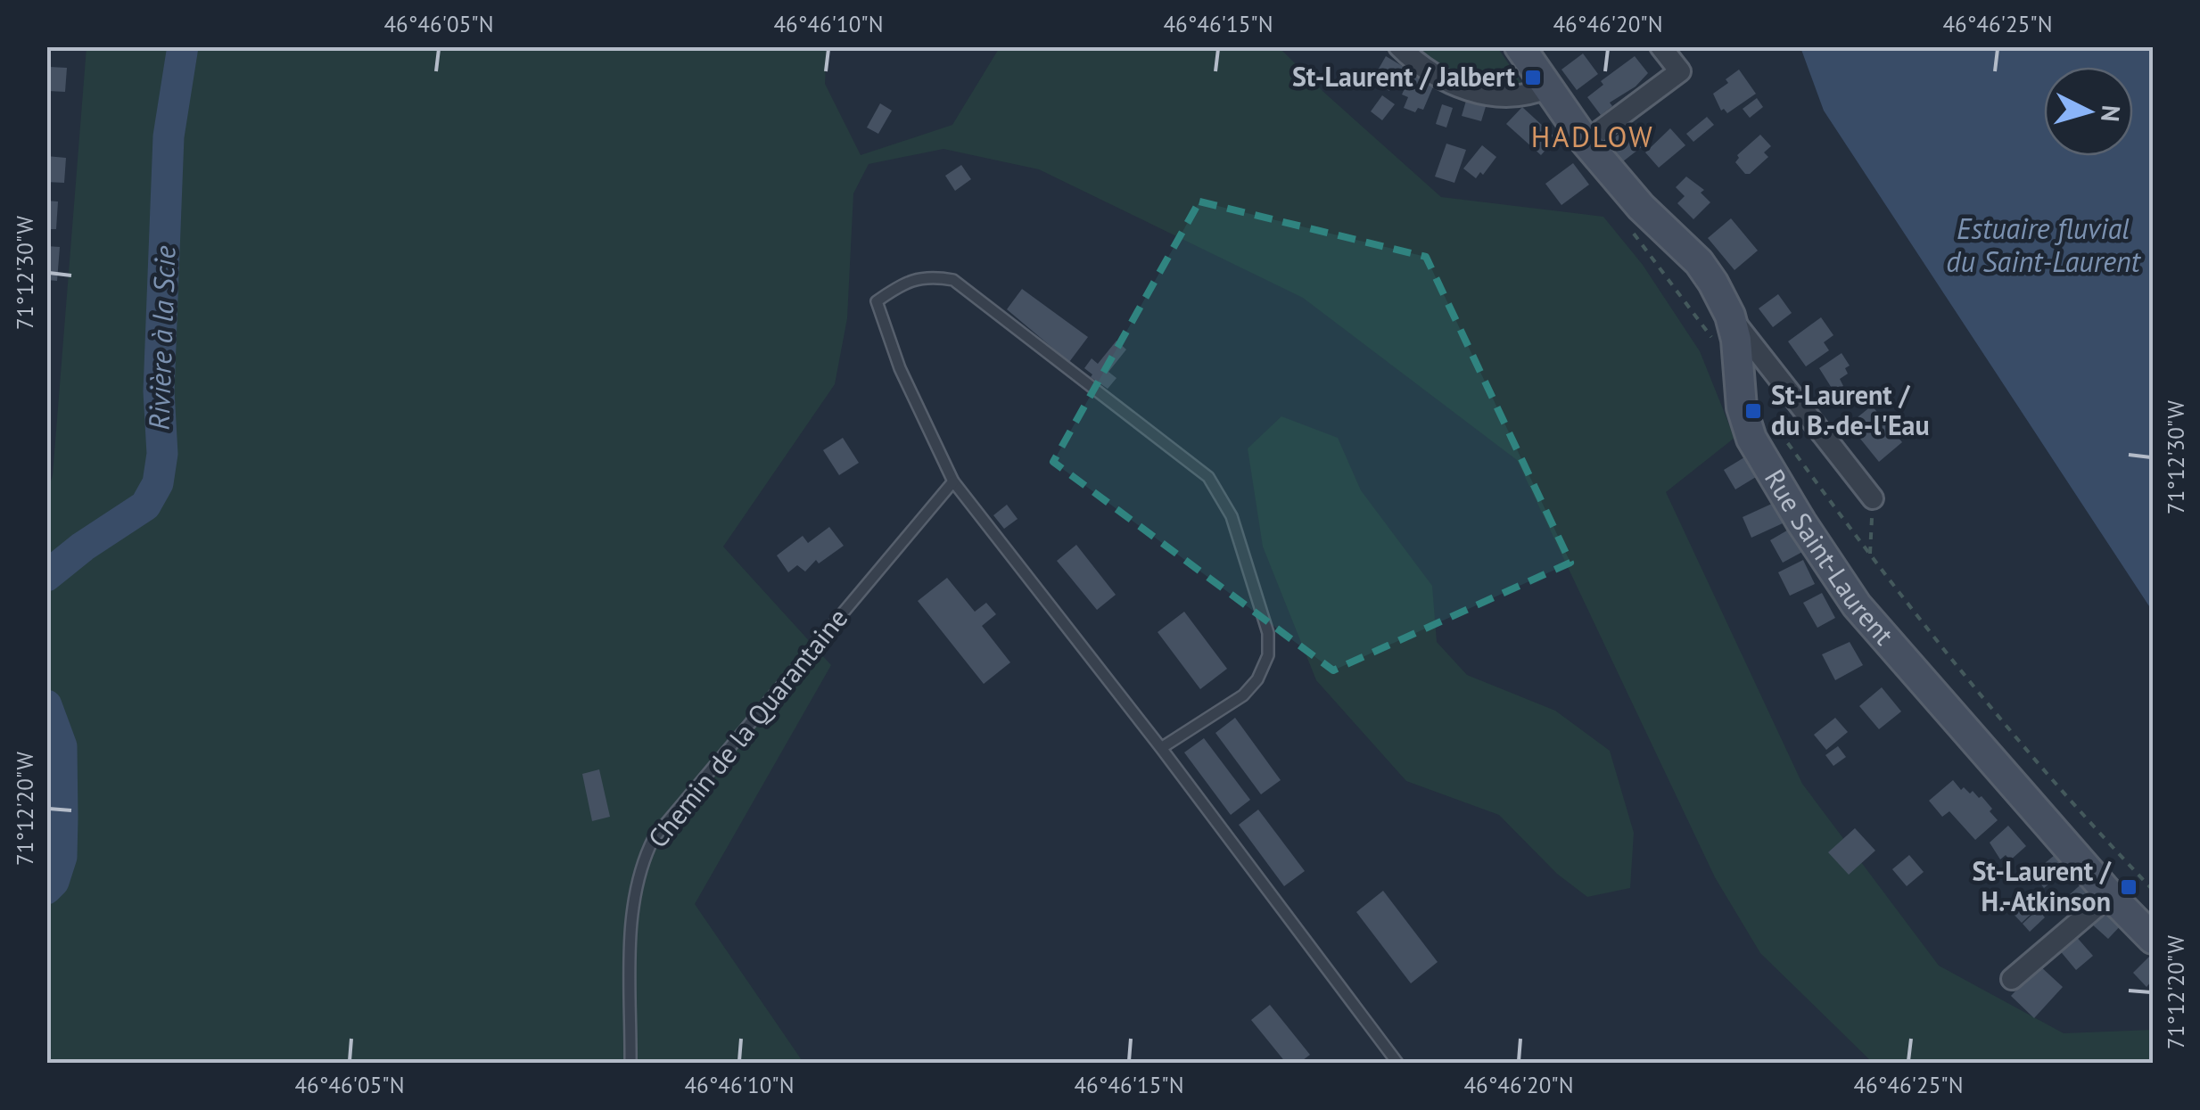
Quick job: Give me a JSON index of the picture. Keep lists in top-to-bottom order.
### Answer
{
  "streets": {
    "street": ["Rue Saint-Laurent"],
    "lane": ["Chemin de la Quarantaine"]
  },
  "districts": ["HADLOW"],
  "water": ["Estuaire fluvial du Saint-Laurent", "Rivière à la Scie"],
  "places": {
    "transit": ["St-Laurent / Jalbert", "St-Laurent / du B.-de-l'Eau", "St-Laurent / H.-Atkinson"]
  },
  "north": "right",
  "coordinates": [
    "46°46'05\"N",
    "46°46'10\"N",
    "46°46'15\"N",
    "46°46'20\"N",
    "46°46'25\"N",
    "71°12'30\"W",
    "71°12'20\"W"
  ]
}
